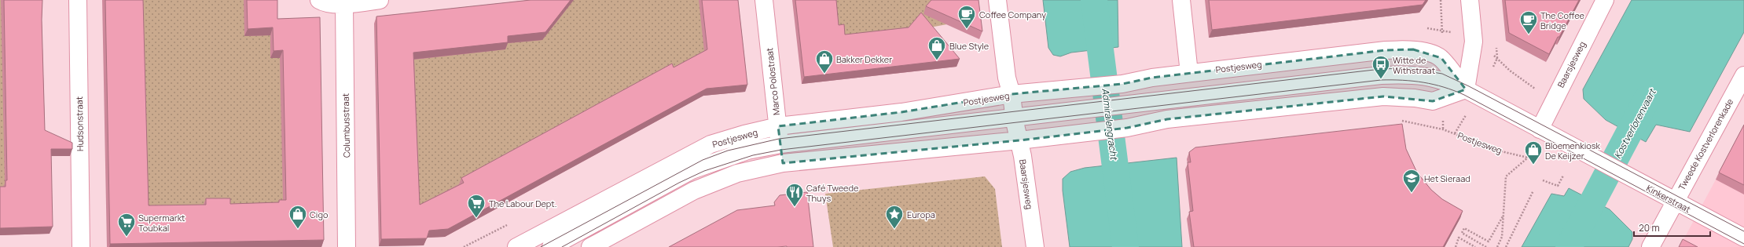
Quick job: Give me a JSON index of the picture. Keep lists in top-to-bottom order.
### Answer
{
  "streets": {
    "street": [
      "Baarsjesweg",
      "Postjesweg",
      "Marco Polostraat",
      "Hudsonstraat",
      "Columbusstraat",
      "Tweede Kostverlorenkade",
      "Kinkerstraat"
    ]
  },
  "crossings": [
    ["Baarsjesweg", "Postjesweg"],
    ["Postjesweg", "Marco Polostraat"],
    ["Postjesweg", "Kinkerstraat"],
    ["Tweede Kostverlorenkade", "Kinkerstraat"]
  ],
  "water": ["Admiralengracht", "Kostverlorenvaart"],
  "places": {
    "cafe": ["Coffee Company", "The Coffee Bridge"],
    "shop": [
      "Blue Style",
      "Bakker Dekker",
      "Bloemenkiosk De Keijzer",
      "Cigo"
    ],
    "bus stop": ["Witte de Withstraat"],
    "school or university": ["Het Sieraad"],
    "restaurant": ["Café Tweede Thuys"],
    "supermarket": ["The Labour Dept.", "Supermarkt Toubkal"],
    "place": ["Europa"]
  },
  "scale_bar": "20 m"
}
